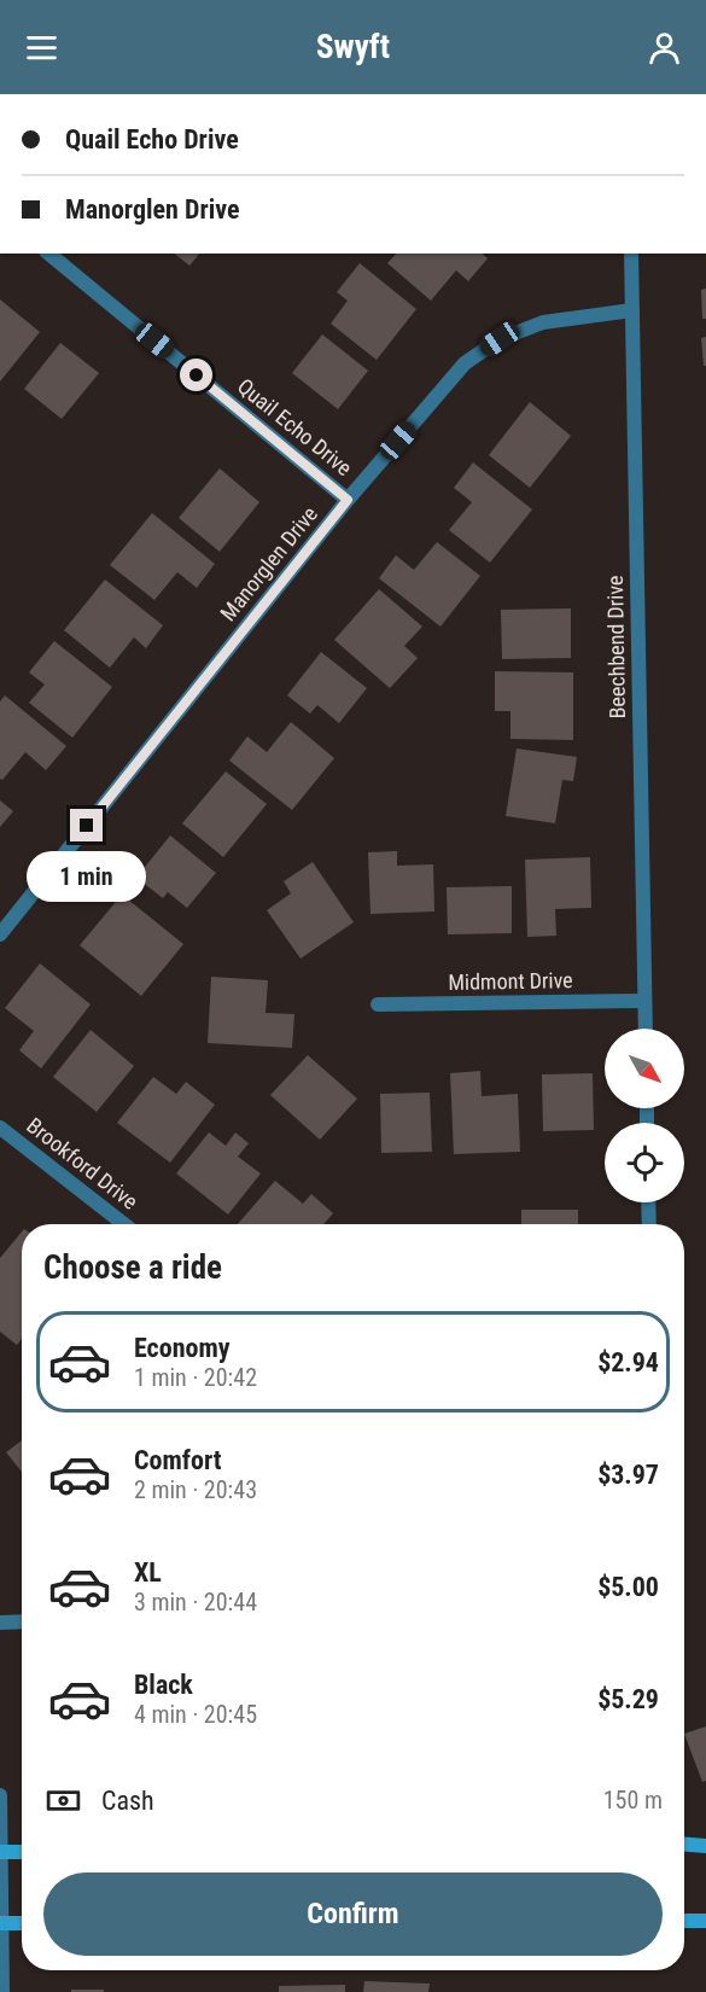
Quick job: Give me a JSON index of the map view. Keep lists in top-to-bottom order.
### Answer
{
  "streets": {
    "street": [
      "Quail Echo Drive",
      "Manorglen Drive",
      "Beechbend Drive",
      "Midmont Drive",
      "Brookford Drive"
    ]
  },
  "crossings": [
    ["Quail Echo Drive", "Manorglen Drive"],
    ["Manorglen Drive", "Beechbend Drive"],
    ["Beechbend Drive", "Midmont Drive"]
  ],
  "north": "bottom right",
  "page": {
    "header": "Swyft",
    "banner": ["Quail Echo Drive", "Manorglen Drive"],
    "bubble": "1 min",
    "heading": "Choose a ride",
    "list": [
      {
        "name": "Economy",
        "note": "1 min · 20:42",
        "value": "$2.94"
      },
      {
        "name": "Comfort",
        "note": "2 min · 20:43",
        "value": "$3.97"
      },
      {
        "name": "XL",
        "note": "3 min · 20:44",
        "value": "$5.00"
      },
      {
        "name": "Black",
        "note": "4 min · 20:45",
        "value": "$5.29"
      }
    ],
    "pay": ["Cash", "150 m"],
    "buttons": "Confirm"
  }
}
